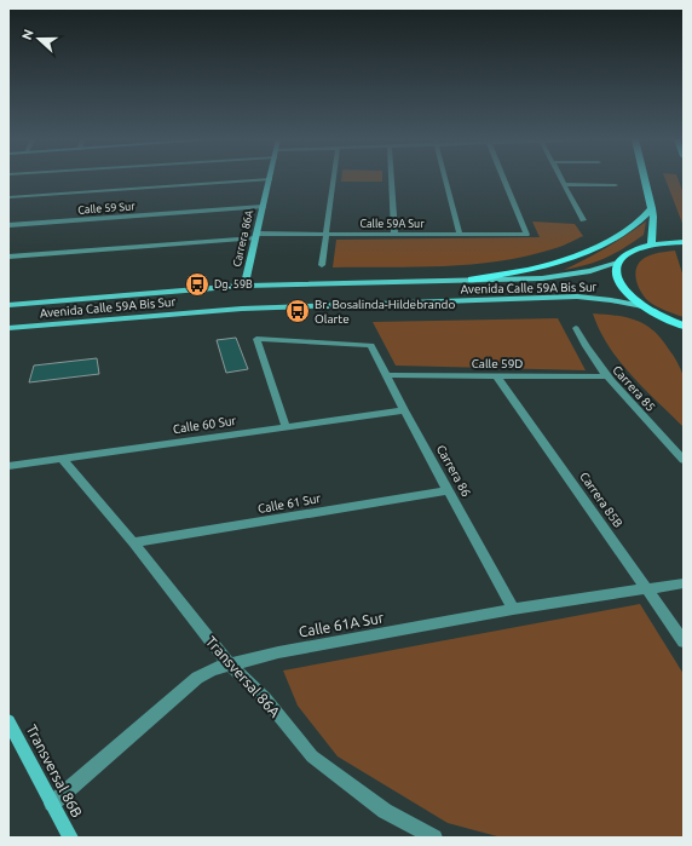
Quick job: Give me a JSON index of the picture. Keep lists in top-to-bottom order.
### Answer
{
  "streets": {
    "main road": ["Carrera 86A", "Avenida Calle 59A Bis Sur", "Transversal 86B"],
    "street": [
      "Calle 59 Sur",
      "Calle 59A Sur",
      "Calle 59D",
      "Carrera 85",
      "Calle 60 Sur",
      "Carrera 86",
      "Carrera 85B",
      "Calle 61 Sur",
      "Calle 61A Sur",
      "Transversal 86A"
    ]
  },
  "crossings": [
    ["Calle 59 Sur", "Carrera 86A"],
    ["Calle 59A Sur", "Carrera 86A"],
    ["Carrera 86A", "Avenida Calle 59A Bis Sur"],
    ["Calle 59D", "Carrera 85"],
    ["Calle 59D", "Carrera 86"],
    ["Calle 59D", "Carrera 85B"],
    ["Calle 60 Sur", "Carrera 86"],
    ["Calle 60 Sur", "Transversal 86A"],
    ["Carrera 86", "Calle 61 Sur"],
    ["Carrera 86", "Calle 61A Sur"],
    ["Carrera 85B", "Calle 61A Sur"],
    ["Calle 61 Sur", "Transversal 86A"],
    ["Calle 61A Sur", "Transversal 86A"],
    ["Calle 61A Sur", "Transversal 86B"]
  ],
  "places": {
    "bus stop": ["Dg. 59B", "Br. Bosalinda-Hildebrando Olarte"]
  },
  "north": "left"
}
